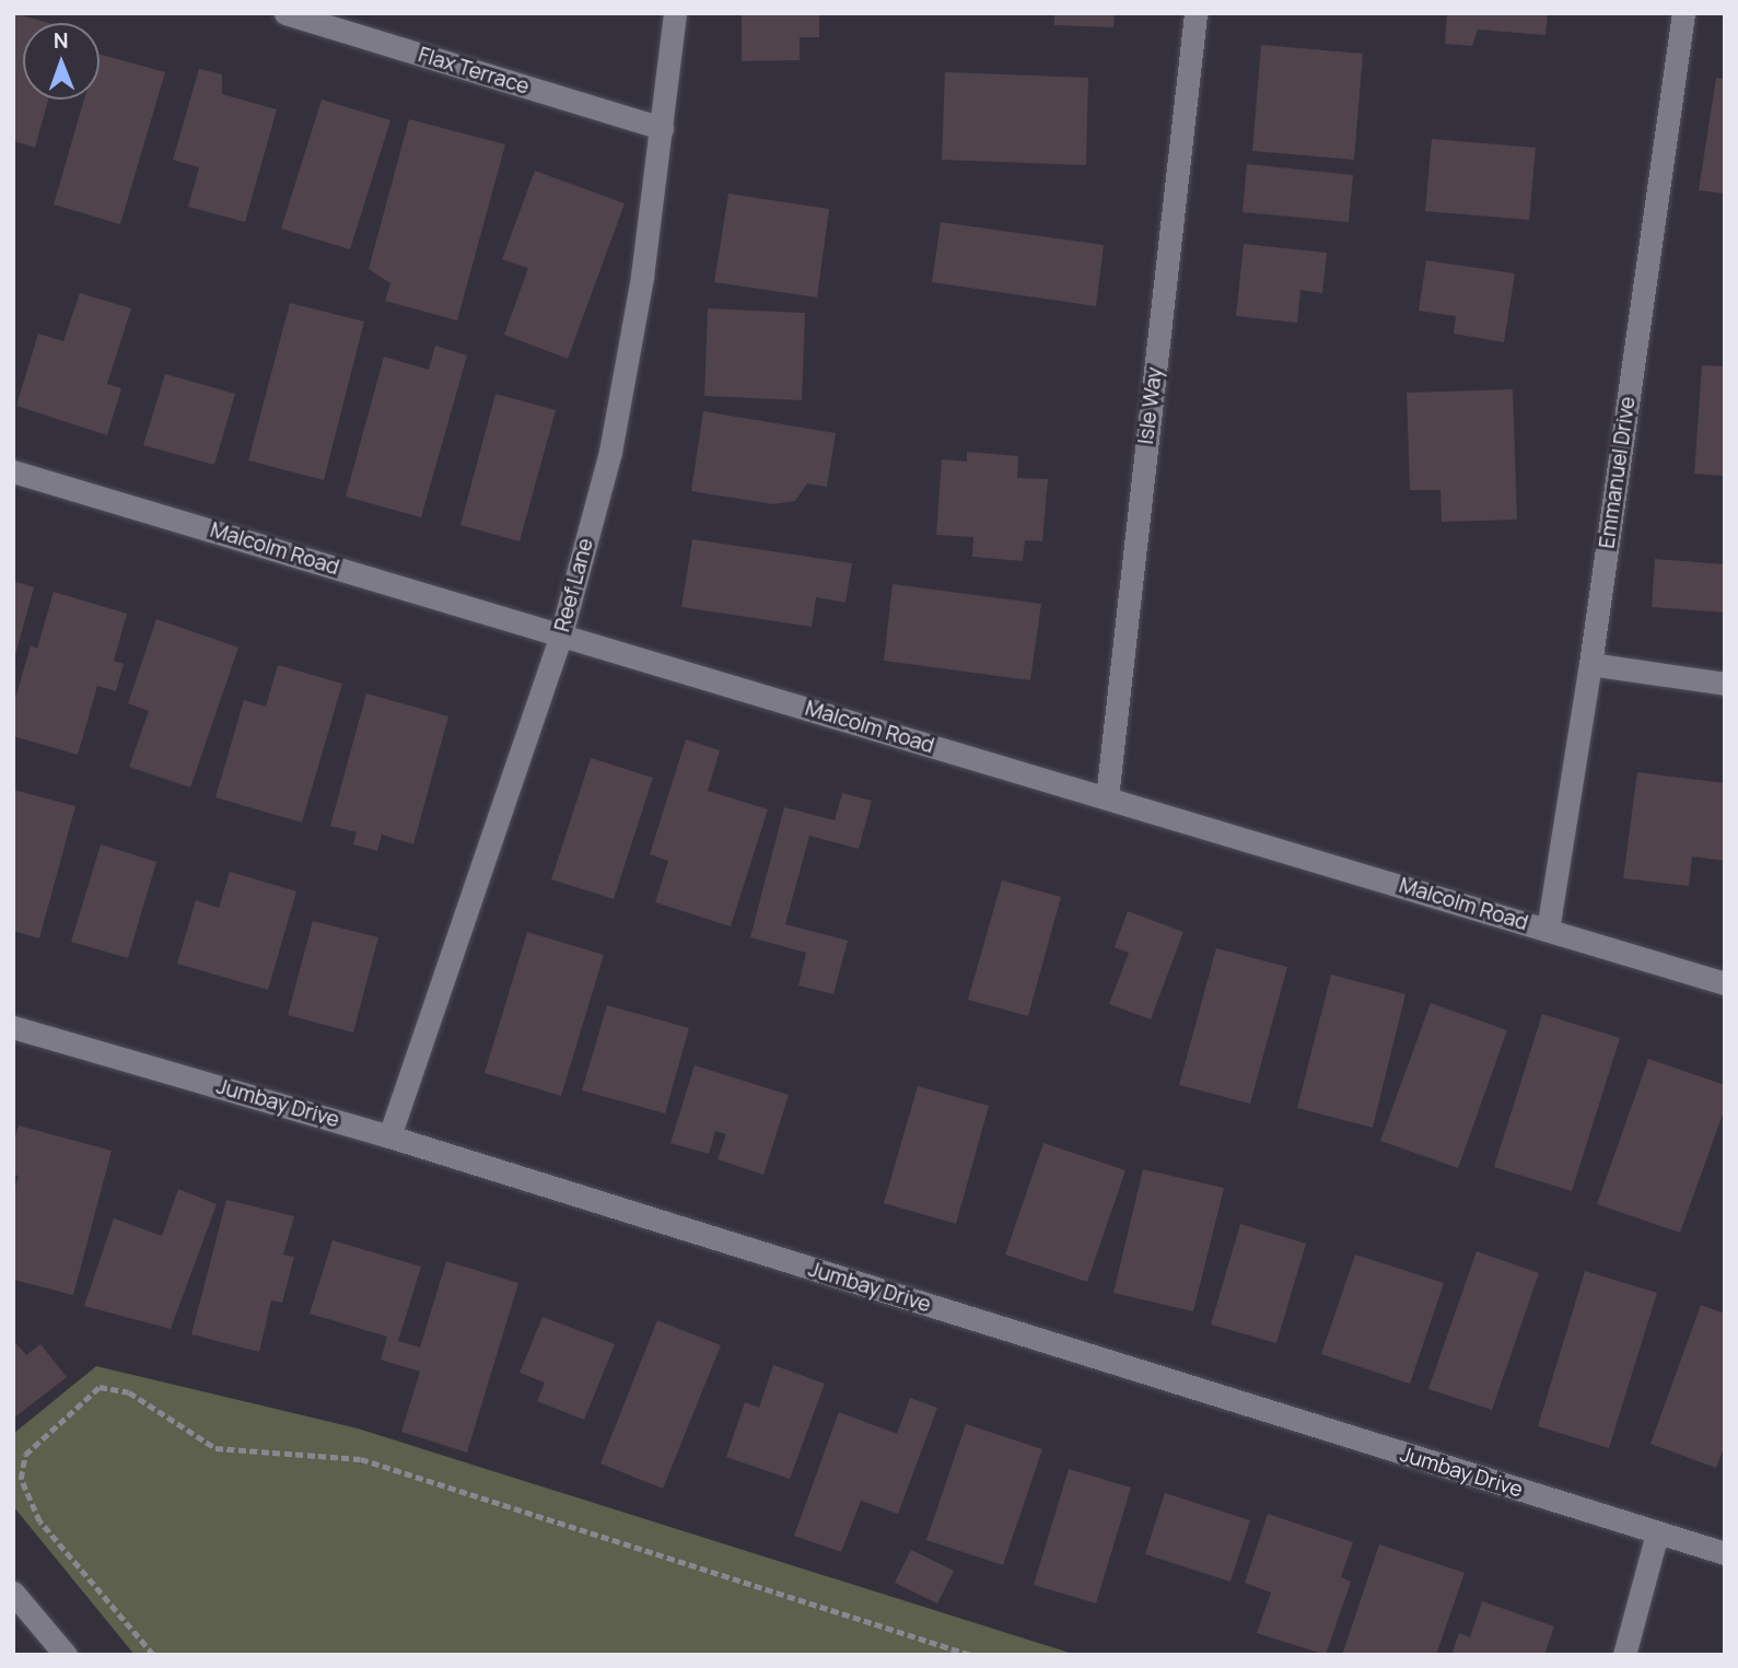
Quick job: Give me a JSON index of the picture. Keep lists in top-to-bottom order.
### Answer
{
  "streets": {
    "street": [
      "Flax Terrace",
      "Isle Way",
      "Emmanuel Drive",
      "Malcolm Road",
      "Reef Lane",
      "Jumbay Drive"
    ]
  },
  "crossings": [
    ["Flax Terrace", "Reef Lane"],
    ["Isle Way", "Malcolm Road"],
    ["Emmanuel Drive", "Malcolm Road"],
    ["Malcolm Road", "Reef Lane"],
    ["Reef Lane", "Jumbay Drive"]
  ],
  "north": "top"
}
